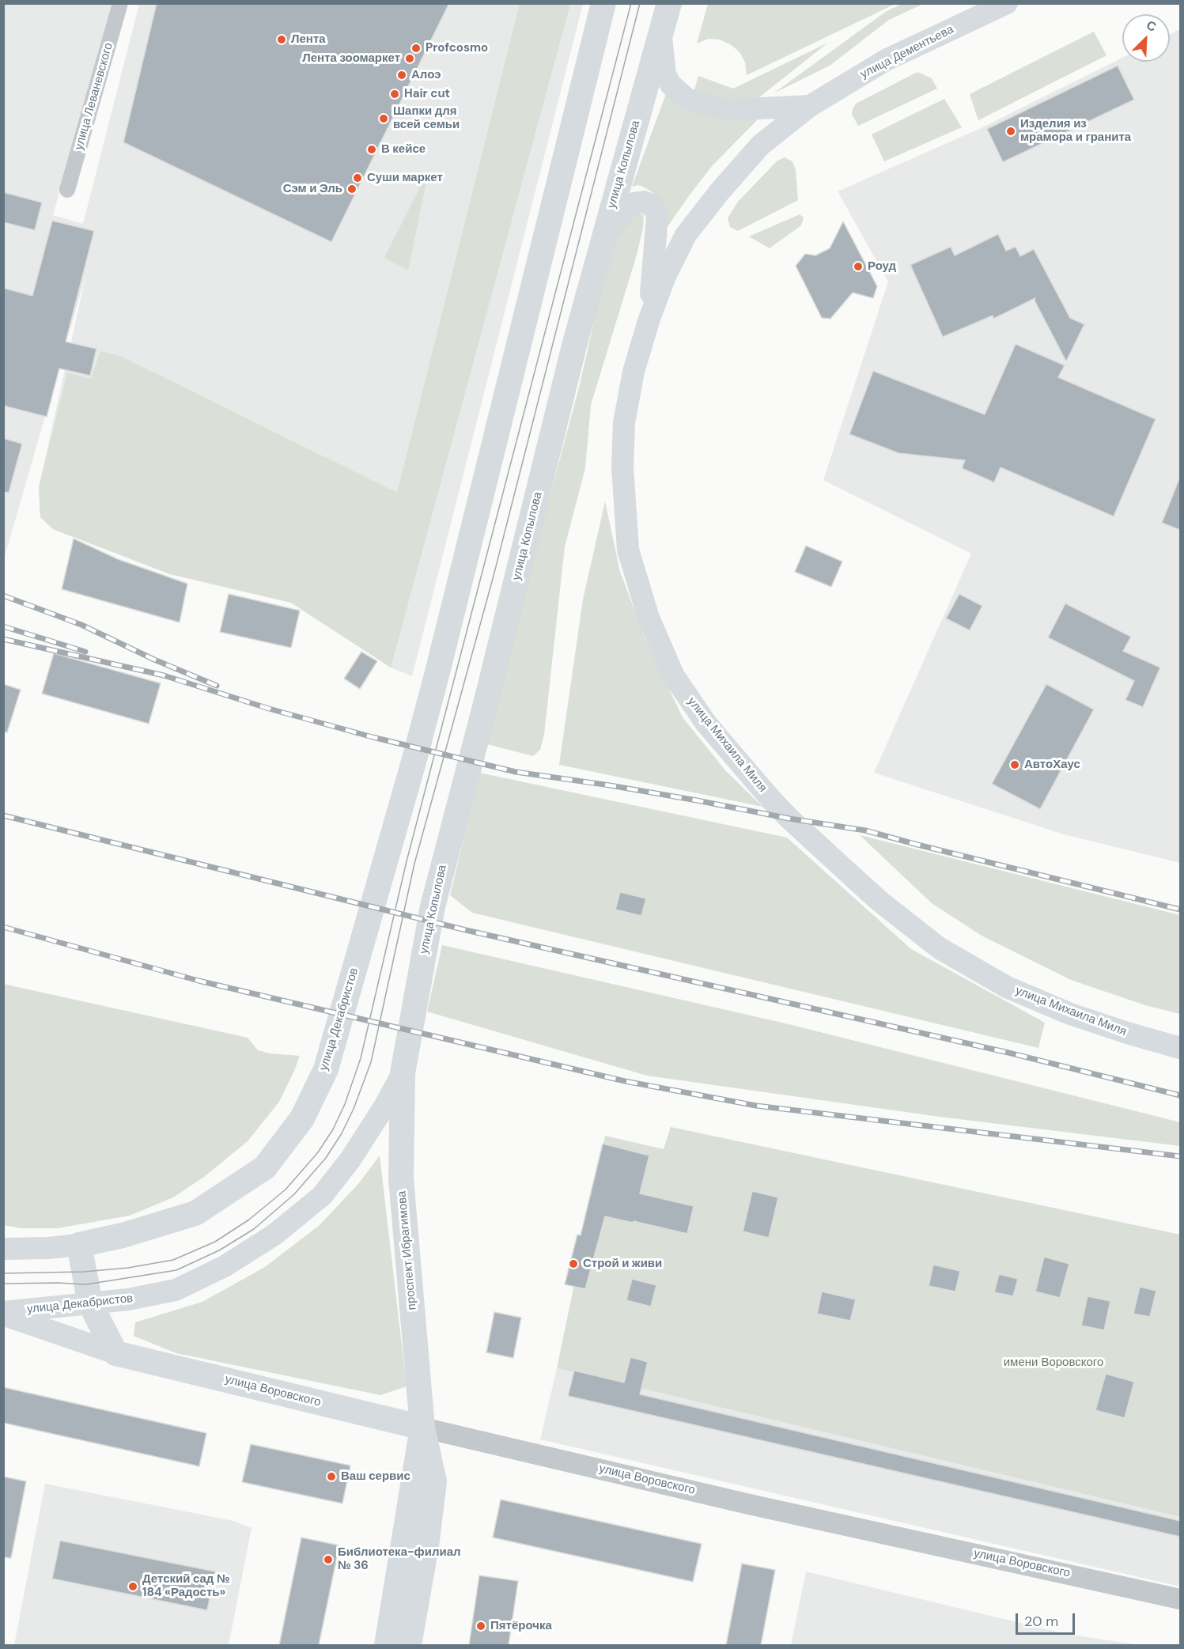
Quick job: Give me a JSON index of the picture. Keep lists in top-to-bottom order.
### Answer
{
  "streets": {
    "main road": [
      "улица Дементьева",
      "улица Копылова",
      "улица Михаила Миля",
      "улица Декабристов",
      "проспект Ибрагимова",
      "улица Воровского"
    ],
    "street": ["улица Леваневского"]
  },
  "crossings": [
    ["улица Дементьева", "улица Михаила Миля"],
    ["улица Копылова", "улица Декабристов"],
    ["улица Копылова", "проспект Ибрагимова"],
    ["улица Декабристов", "проспект Ибрагимова"],
    ["улица Декабристов", "улица Воровского"],
    ["проспект Ибрагимова", "улица Воровского"]
  ],
  "parks": ["имени Воровского"],
  "places": [
    "Лента",
    "Profcosmo",
    "Лента зоомаркет",
    "Алоэ",
    "Hair cut",
    "Шапки для всей семьи",
    "Изделия из мрамора и гранита",
    "В кейсе",
    "Суши маркет",
    "Сэм и Эль",
    "Роуд",
    "АвтоХаус",
    "Строй и живи",
    "Ваш сервис",
    "Библиотека-филиал № 36",
    "Детский сад № 184 «Радость»",
    "Пятёрочка"
  ],
  "scale_bar": "20 m",
  "north": "top right"
}
